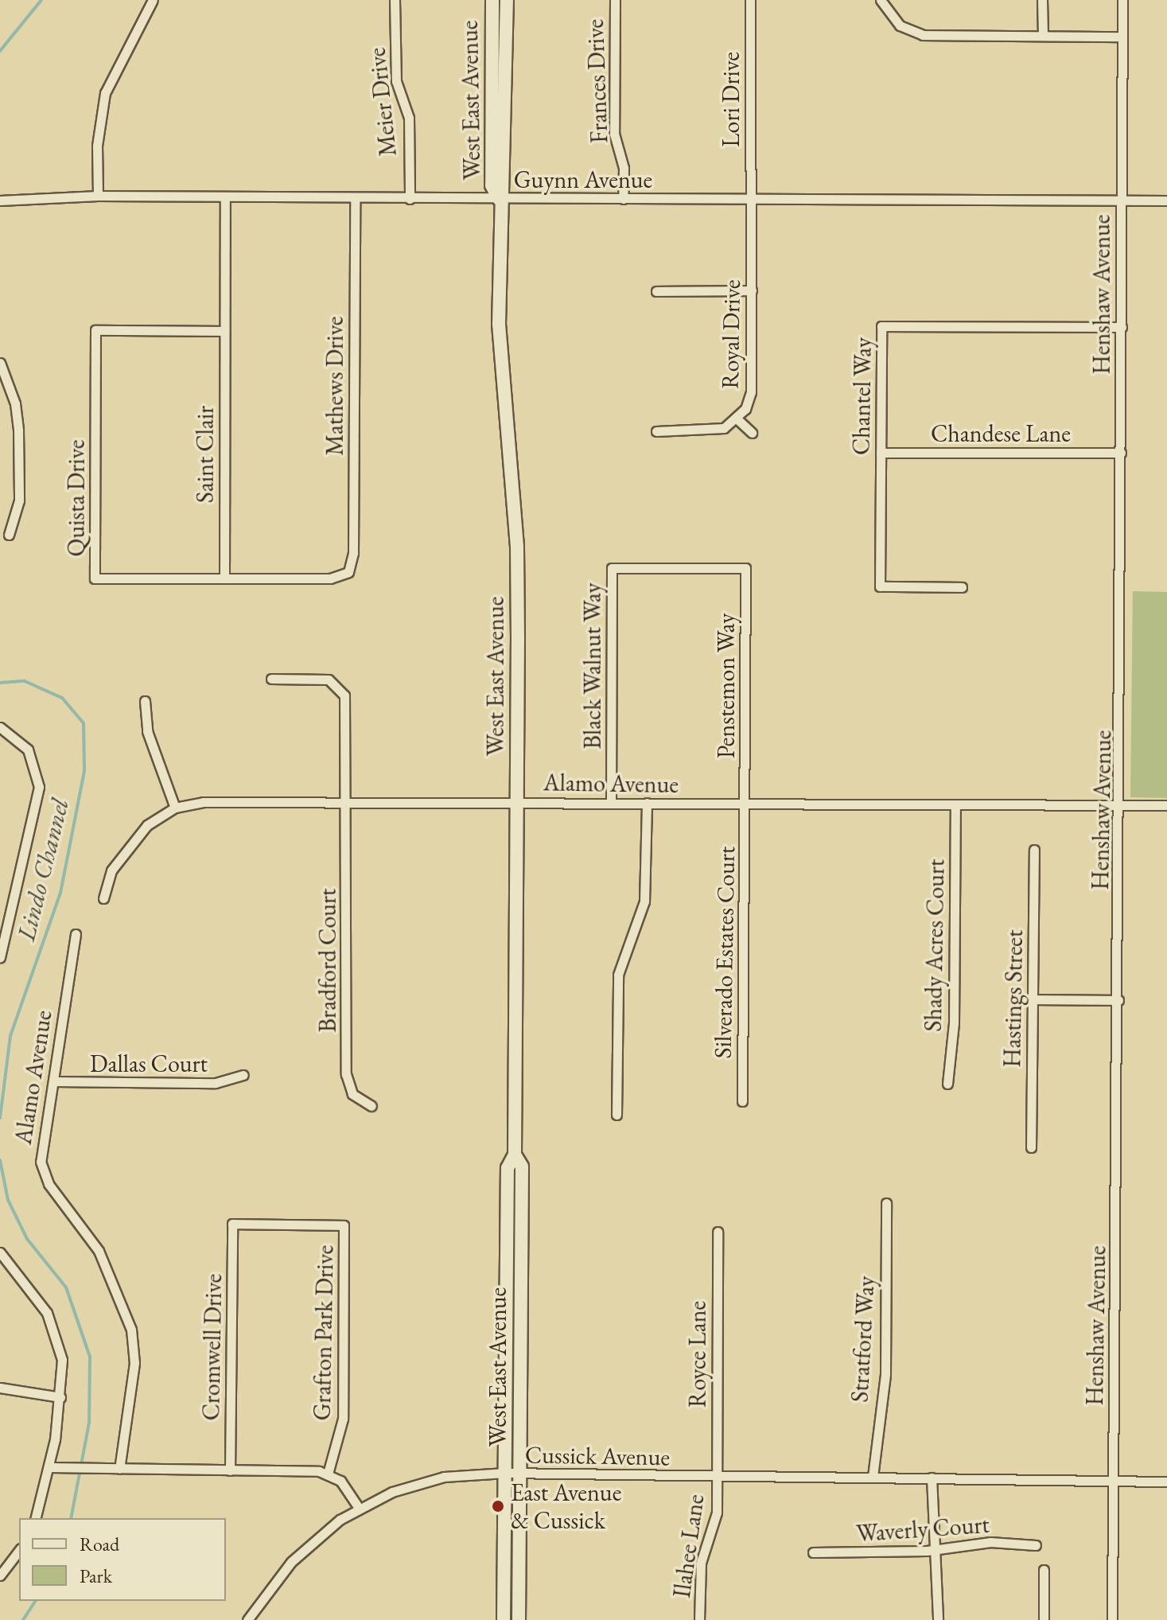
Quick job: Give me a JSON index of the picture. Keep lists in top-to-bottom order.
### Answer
{
  "streets": {
    "main road": ["West East Avenue"],
    "street": [
      "Frances Drive",
      "Lori Drive",
      "Meier Drive",
      "Guynn Avenue",
      "Henshaw Avenue",
      "Royal Drive",
      "Mathews Drive",
      "Chantel Way",
      "Chandese Lane",
      "Saint Clair",
      "Quista Drive",
      "Black Walnut Way",
      "Penstemon Way",
      "Alamo Avenue",
      "Shady Acres Court",
      "Silverado Estates Court",
      "Bradford Court",
      "Hastings Street",
      "Dallas Court",
      "Grafton Park Drive",
      "Stratford Way",
      "Cromwell Drive",
      "Royce Lane",
      "Cussick Avenue",
      "Waverly Court",
      "Ilahee Lane"
    ]
  },
  "crossings": [
    ["Frances Drive", "Guynn Avenue"],
    ["Lori Drive", "Guynn Avenue"],
    ["Lori Drive", "Royal Drive"],
    ["West East Avenue", "Guynn Avenue"],
    ["West East Avenue", "Alamo Avenue"],
    ["West East Avenue", "Cussick Avenue"],
    ["Meier Drive", "Guynn Avenue"],
    ["Guynn Avenue", "Henshaw Avenue"],
    ["Guynn Avenue", "Royal Drive"],
    ["Guynn Avenue", "Mathews Drive"],
    ["Guynn Avenue", "Saint Clair"],
    ["Henshaw Avenue", "Chantel Way"],
    ["Henshaw Avenue", "Chandese Lane"],
    ["Henshaw Avenue", "Alamo Avenue"],
    ["Henshaw Avenue", "Cussick Avenue"],
    ["Mathews Drive", "Quista Drive"],
    ["Chantel Way", "Chandese Lane"],
    ["Saint Clair", "Quista Drive"],
    ["Black Walnut Way", "Penstemon Way"],
    ["Black Walnut Way", "Alamo Avenue"],
    ["Penstemon Way", "Alamo Avenue"],
    ["Penstemon Way", "Silverado Estates Court"],
    ["Alamo Avenue", "Shady Acres Court"],
    ["Alamo Avenue", "Silverado Estates Court"],
    ["Alamo Avenue", "Bradford Court"],
    ["Alamo Avenue", "Dallas Court"],
    ["Grafton Park Drive", "Cromwell Drive"],
    ["Stratford Way", "Cussick Avenue"],
    ["Royce Lane", "Cussick Avenue"],
    ["Royce Lane", "Ilahee Lane"],
    ["Cussick Avenue", "Ilahee Lane"]
  ],
  "water": ["Lindo Channel"],
  "places": ["East Avenue & Cussick"],
  "legend": ["Road", "Park"]
}
